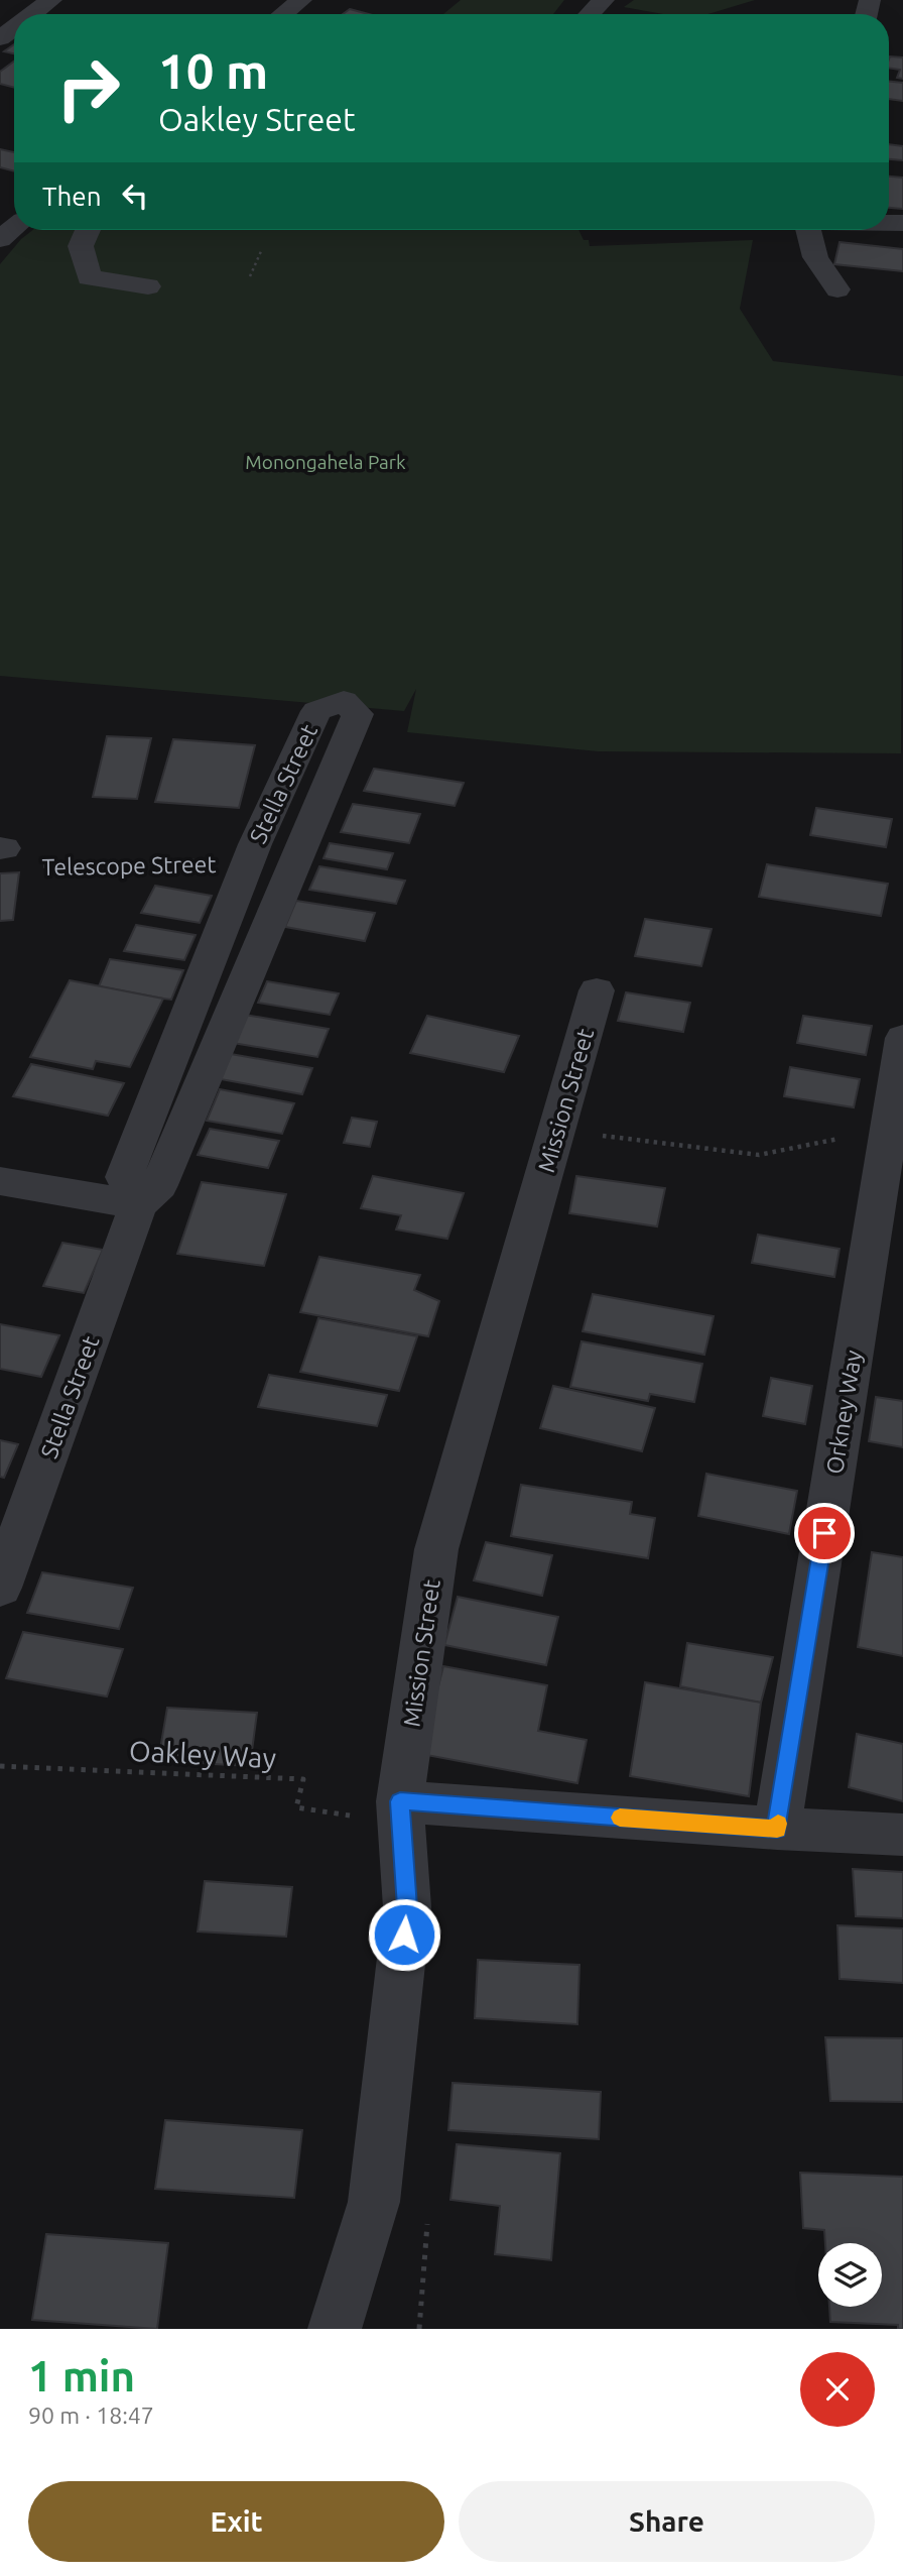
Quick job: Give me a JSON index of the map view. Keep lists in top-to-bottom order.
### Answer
{
  "streets": {
    "street": ["Stella Street", "Mission Street", "Orkney Way"],
    "path": ["Telescope Street", "Oakley Way"]
  },
  "crossings": [
    ["Stella Street", "Telescope Street"]
  ],
  "parks": ["Monongahela Park"],
  "page": {
    "turn": ["10 m", "Oakley Street"],
    "then": "Then",
    "heading": ["1 min", "90 m · 18:47"],
    "buttons": ["Exit", "Share"]
  }
}
